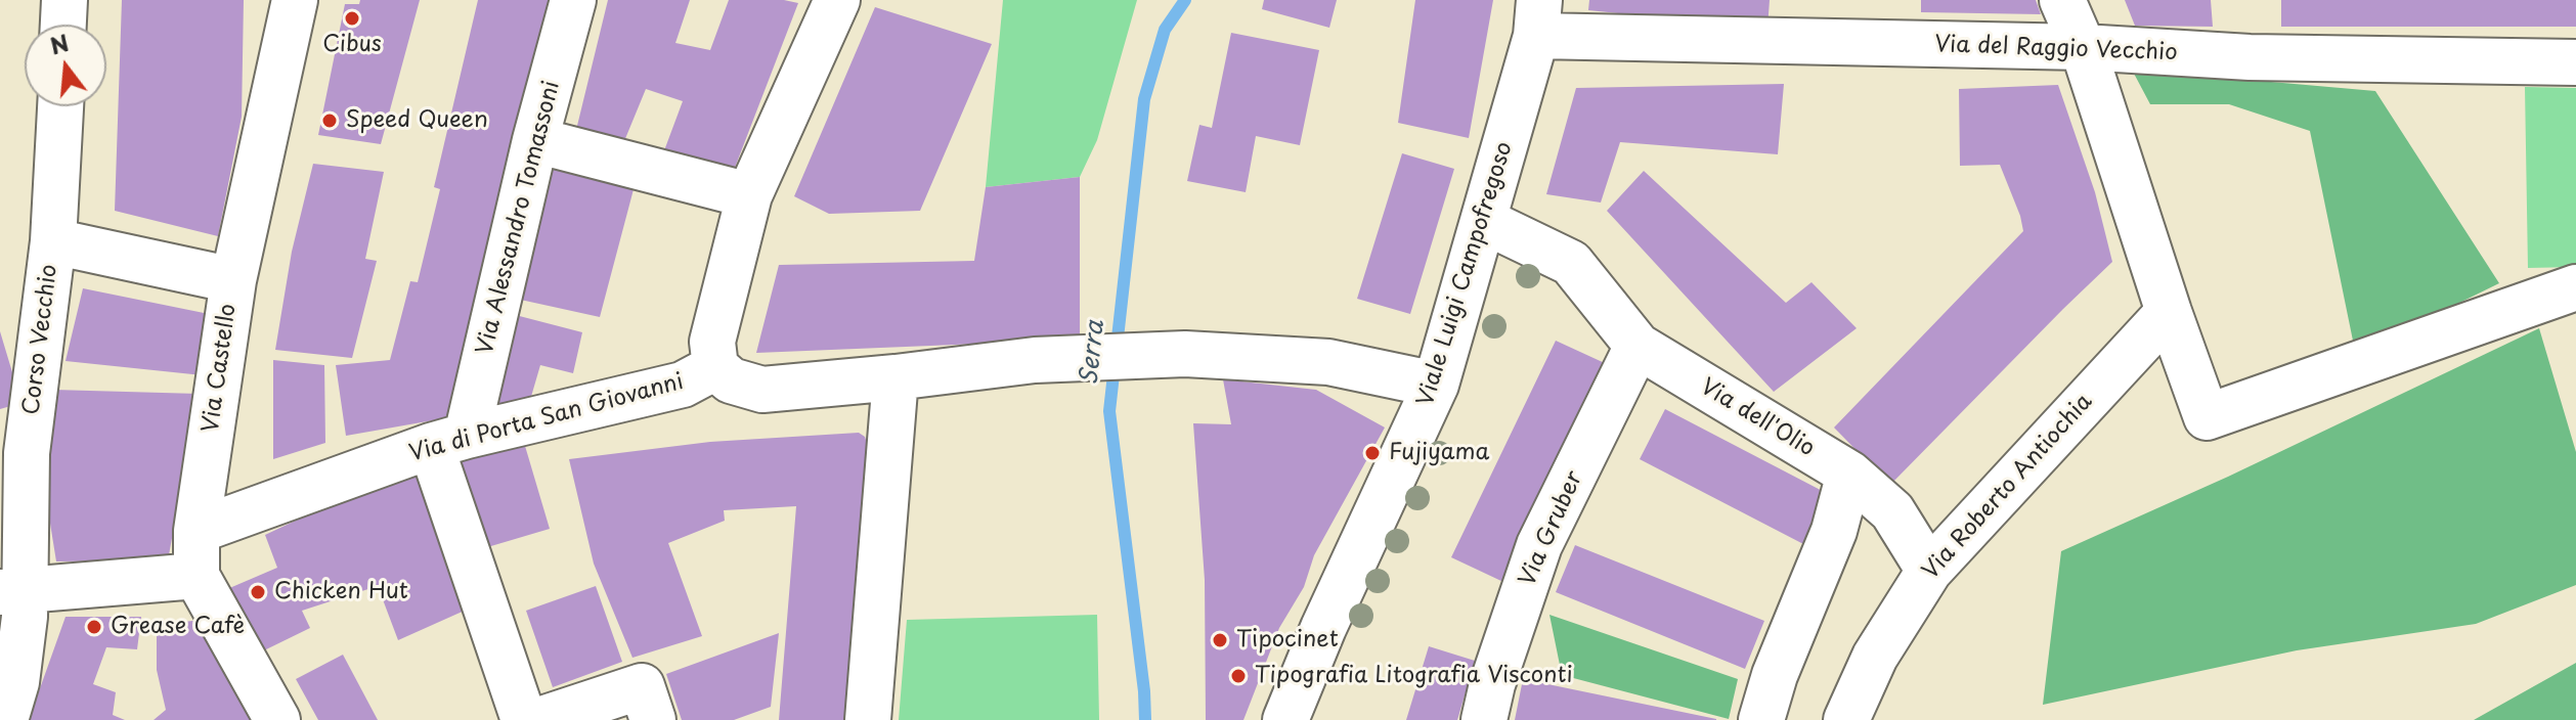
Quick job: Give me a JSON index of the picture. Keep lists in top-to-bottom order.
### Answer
{
  "streets": {
    "street": [
      "Via del Raggio Vecchio",
      "Via Alessandro Tomassoni",
      "Viale Luigi Campofregoso",
      "Corso Vecchio",
      "Via Castello",
      "Via di Porta San Giovanni",
      "Via dell'Olio",
      "Via Roberto Antiochia",
      "Via Gruber"
    ]
  },
  "crossings": [
    ["Via del Raggio Vecchio", "Viale Luigi Campofregoso"],
    ["Via Alessandro Tomassoni", "Via di Porta San Giovanni"],
    ["Viale Luigi Campofregoso", "Via dell'Olio"],
    ["Via Castello", "Via di Porta San Giovanni"],
    ["Via dell'Olio", "Via Roberto Antiochia"],
    ["Via dell'Olio", "Via Gruber"]
  ],
  "water": ["Serra"],
  "places": [
    "Cibus",
    "Speed Queen",
    "Fujiyama",
    "Chicken Hut",
    "Grease Cafè",
    "Tipocinet",
    "Tipografia Litografia Visconti"
  ],
  "north": "top"
}
